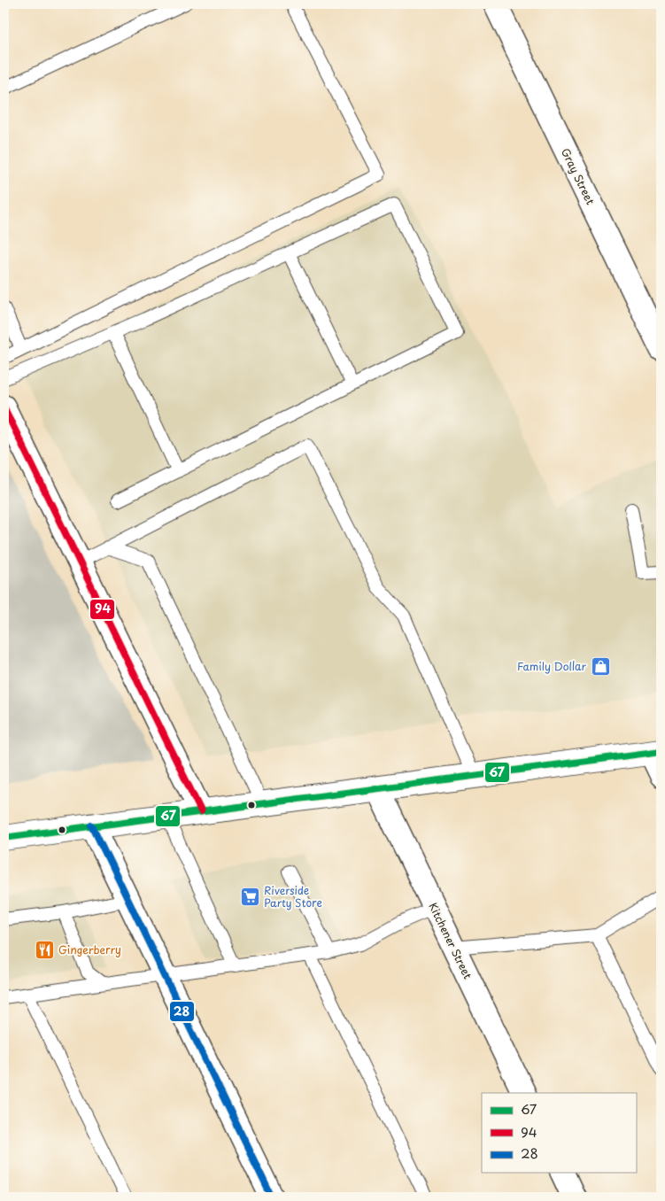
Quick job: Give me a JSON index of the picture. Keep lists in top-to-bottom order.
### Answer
{
  "streets": {
    "street": ["Gray Street", "Kitchener Street"]
  },
  "places": {
    "shop": ["Family Dollar"],
    "supermarket": ["Riverside Party Store"],
    "restaurant": ["Gingerberry"]
  },
  "lines": ["transit line 94", "transit line 67", "transit line 28"],
  "legend": ["67", "94", "28"]
}
